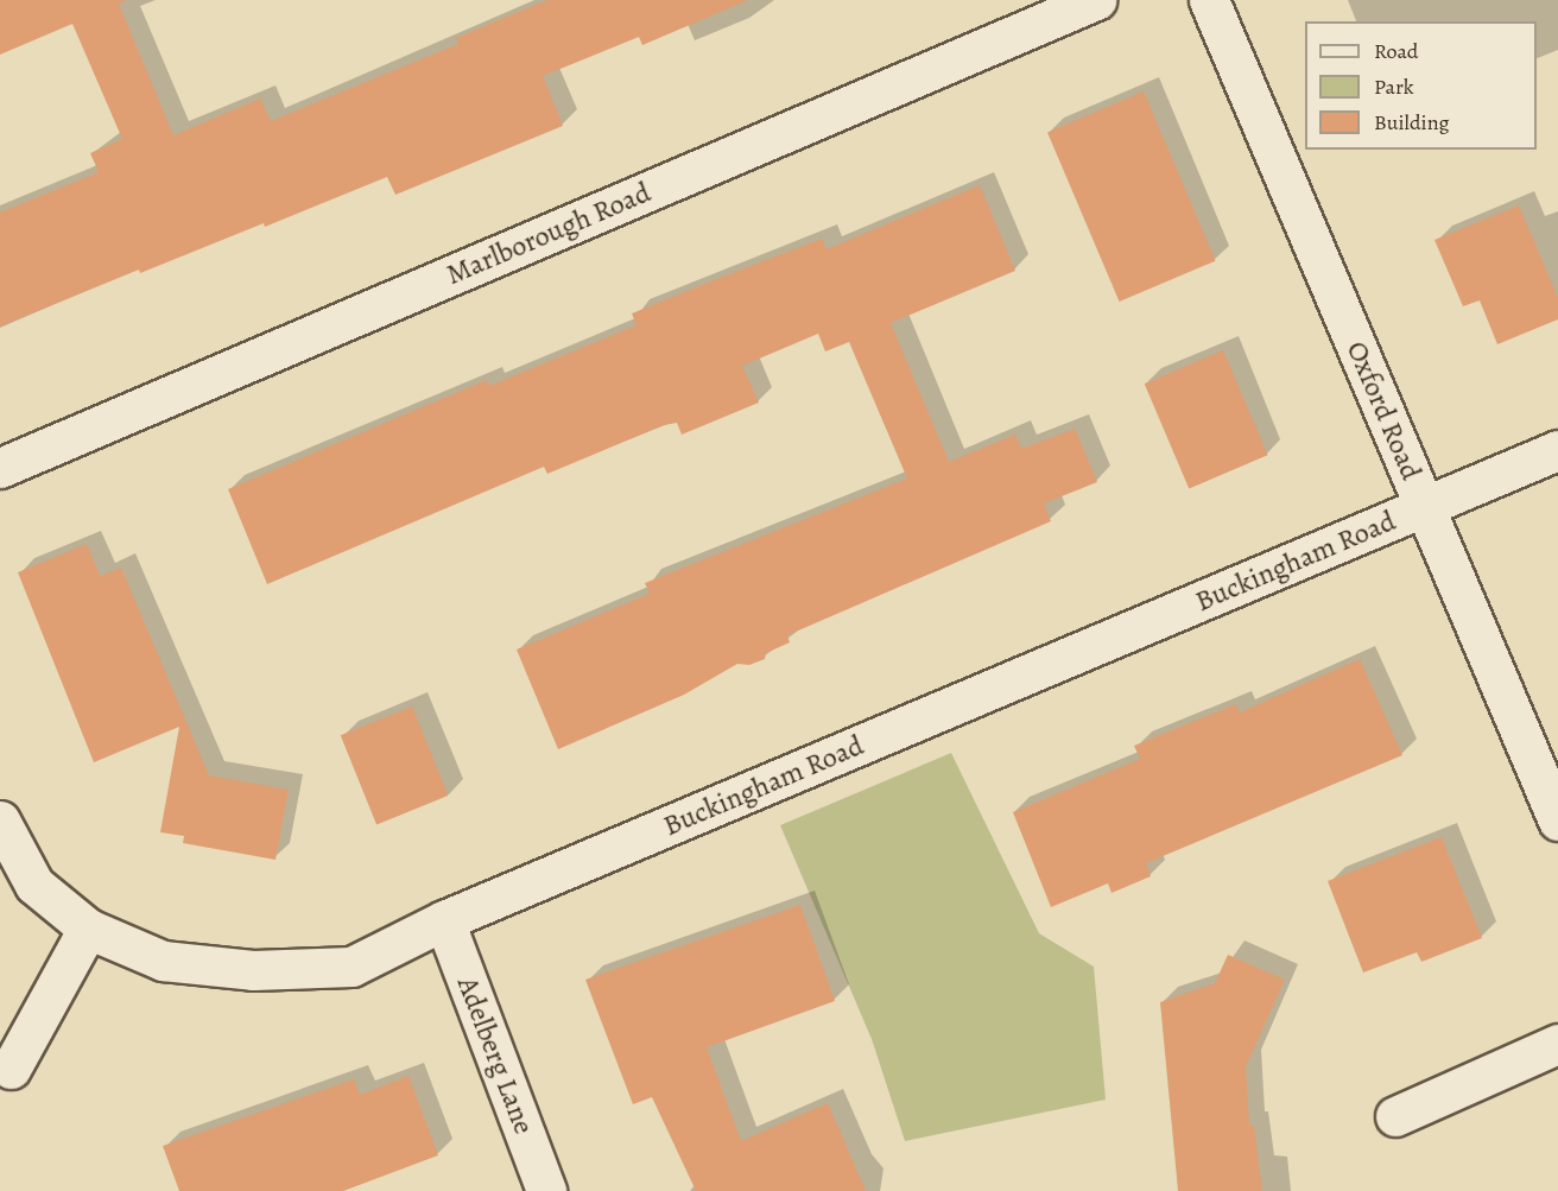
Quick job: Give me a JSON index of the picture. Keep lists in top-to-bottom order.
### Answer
{
  "streets": {
    "street": [
      "Marlborough Road",
      "Oxford Road",
      "Buckingham Road",
      "Adelberg Lane"
    ]
  },
  "crossings": [
    ["Oxford Road", "Buckingham Road"],
    ["Buckingham Road", "Adelberg Lane"]
  ],
  "legend": ["Road", "Park", "Building"]
}
